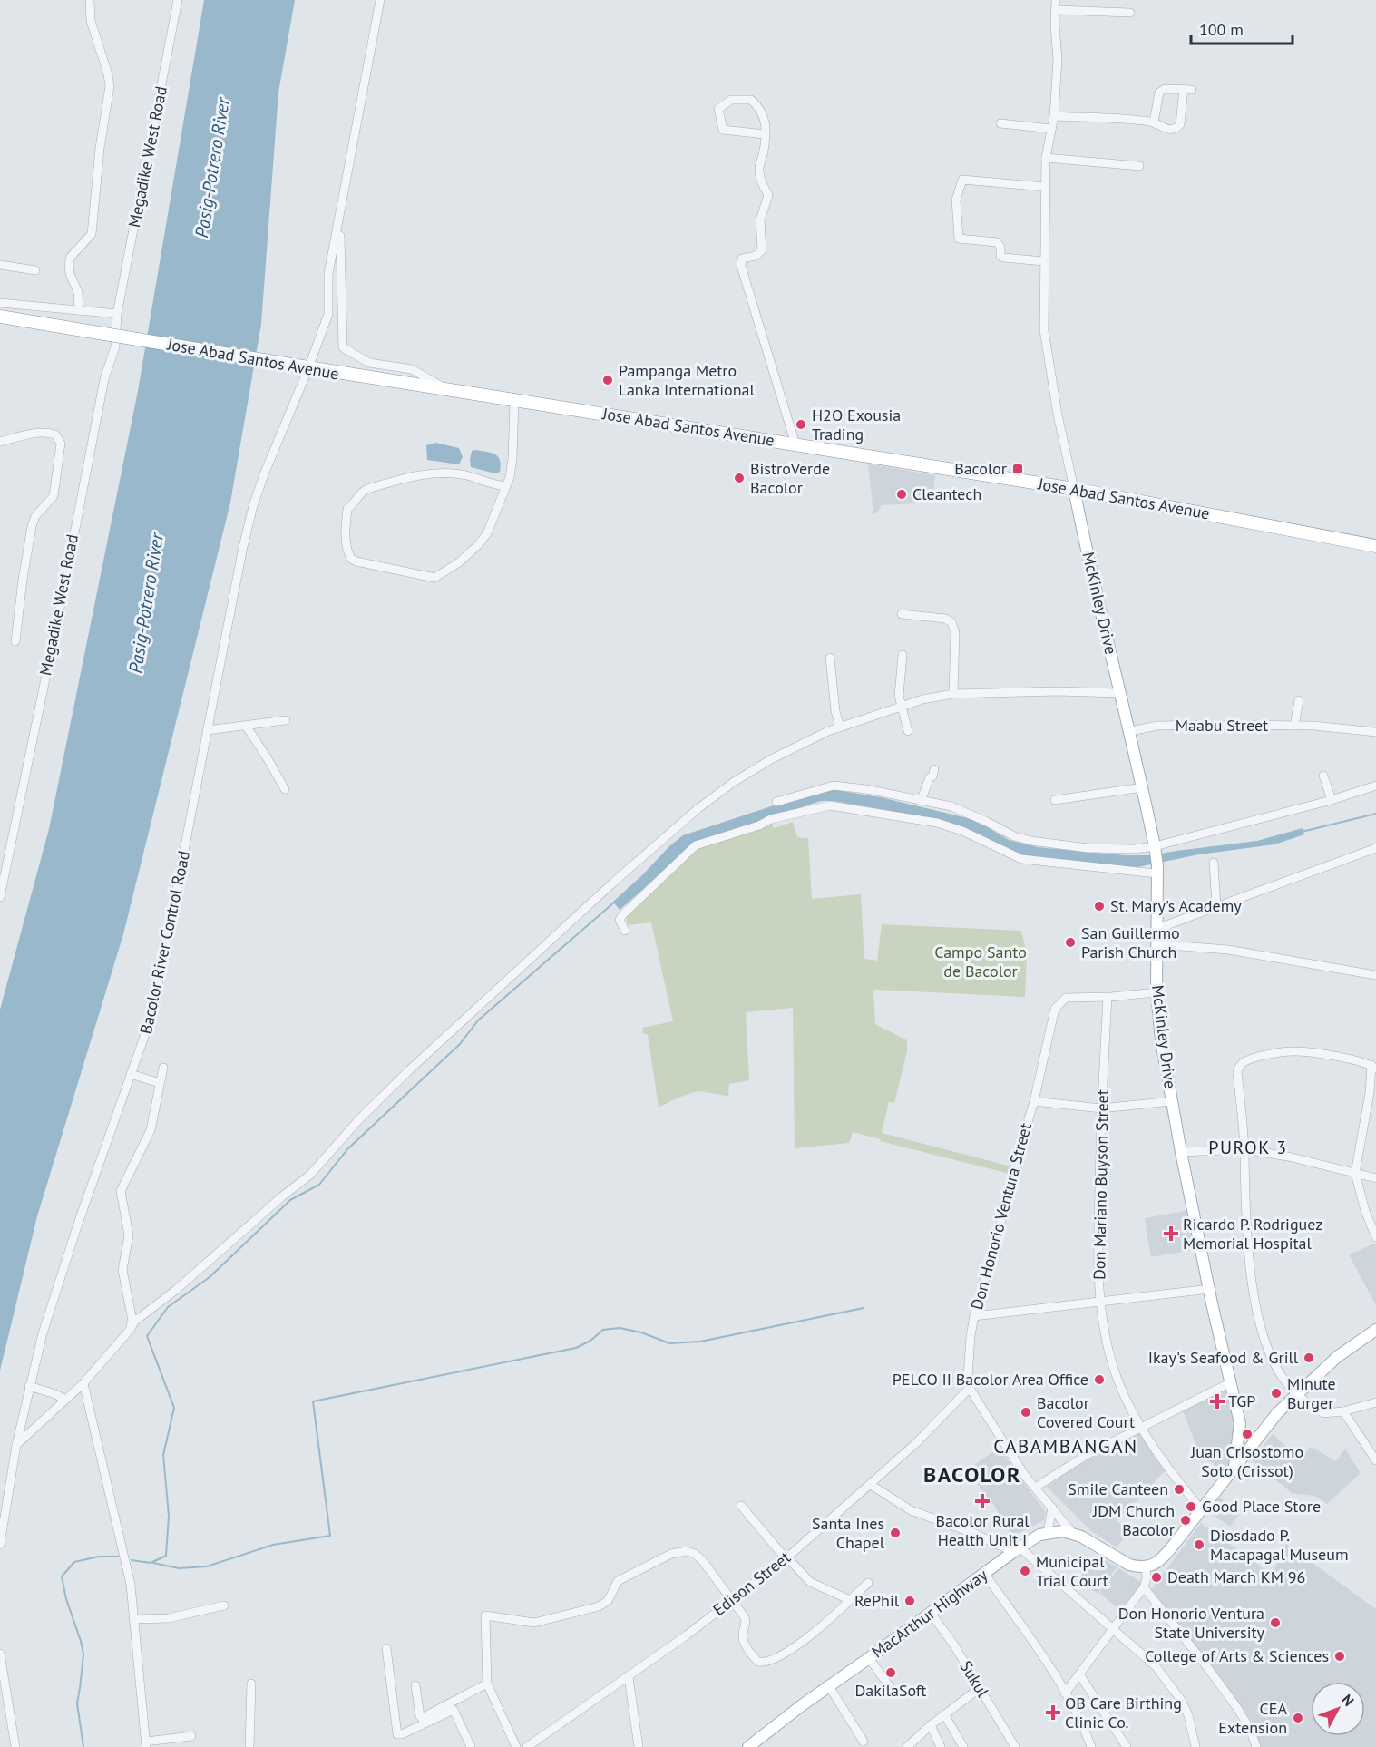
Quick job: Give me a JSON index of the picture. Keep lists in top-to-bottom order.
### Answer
{
  "streets": {
    "highway": ["Jose Abad Santos Avenue"],
    "main road": ["McKinley Drive", "MacArthur Highway"],
    "street": [
      "Megadike West Road",
      "Maabu Street",
      "Bacolor River Control Road",
      "Don Mariano Buyson Street",
      "Don Honorio Ventura Street",
      "Edison Street",
      "Sukul"
    ]
  },
  "crossings": [
    ["Jose Abad Santos Avenue", "McKinley Drive"],
    ["Jose Abad Santos Avenue", "Bacolor River Control Road"],
    ["McKinley Drive", "Maabu Street"],
    ["McKinley Drive", "Don Honorio Ventura Street"],
    ["Don Mariano Buyson Street", "Don Honorio Ventura Street"],
    ["Don Honorio Ventura Street", "Edison Street"],
    ["MacArthur Highway", "Sukul"]
  ],
  "districts": ["PUROK 3", "CABAMBANGAN", "BACOLOR"],
  "water": ["Pasig-Potrero River"],
  "parks": ["Campo Santo de Bacolor"],
  "places": {
    "other": [
      "Pampanga Metro Lanka International",
      "H2O Exousia Trading",
      "BistroVerde Bacolor",
      "Cleantech",
      "St. Mary's Academy",
      "San Guillermo Parish Church",
      "Ikay's Seafood & Grill",
      "PELCO II Bacolor Area Office",
      "Minute Burger",
      "Bacolor Covered Court",
      "Juan Crisostomo Soto (Crissot)",
      "Smile Canteen",
      "Good Place Store",
      "JDM Church Bacolor",
      "Santa Ines Chapel",
      "Diosdado P. Macapagal Museum",
      "Municipal Trial Court",
      "Death March KM 96",
      "RePhil",
      "Don Honorio Ventura State University",
      "College of Arts & Sciences",
      "DakilaSoft",
      "CEA Extension"
    ],
    "transit": ["Bacolor"],
    "health": [
      "Ricardo P. Rodriguez Memorial Hospital",
      "TGP",
      "Bacolor Rural Health Unit I",
      "OB Care Birthing Clinic Co."
    ]
  },
  "scale_bar": "100 m",
  "north": "top right"
}
